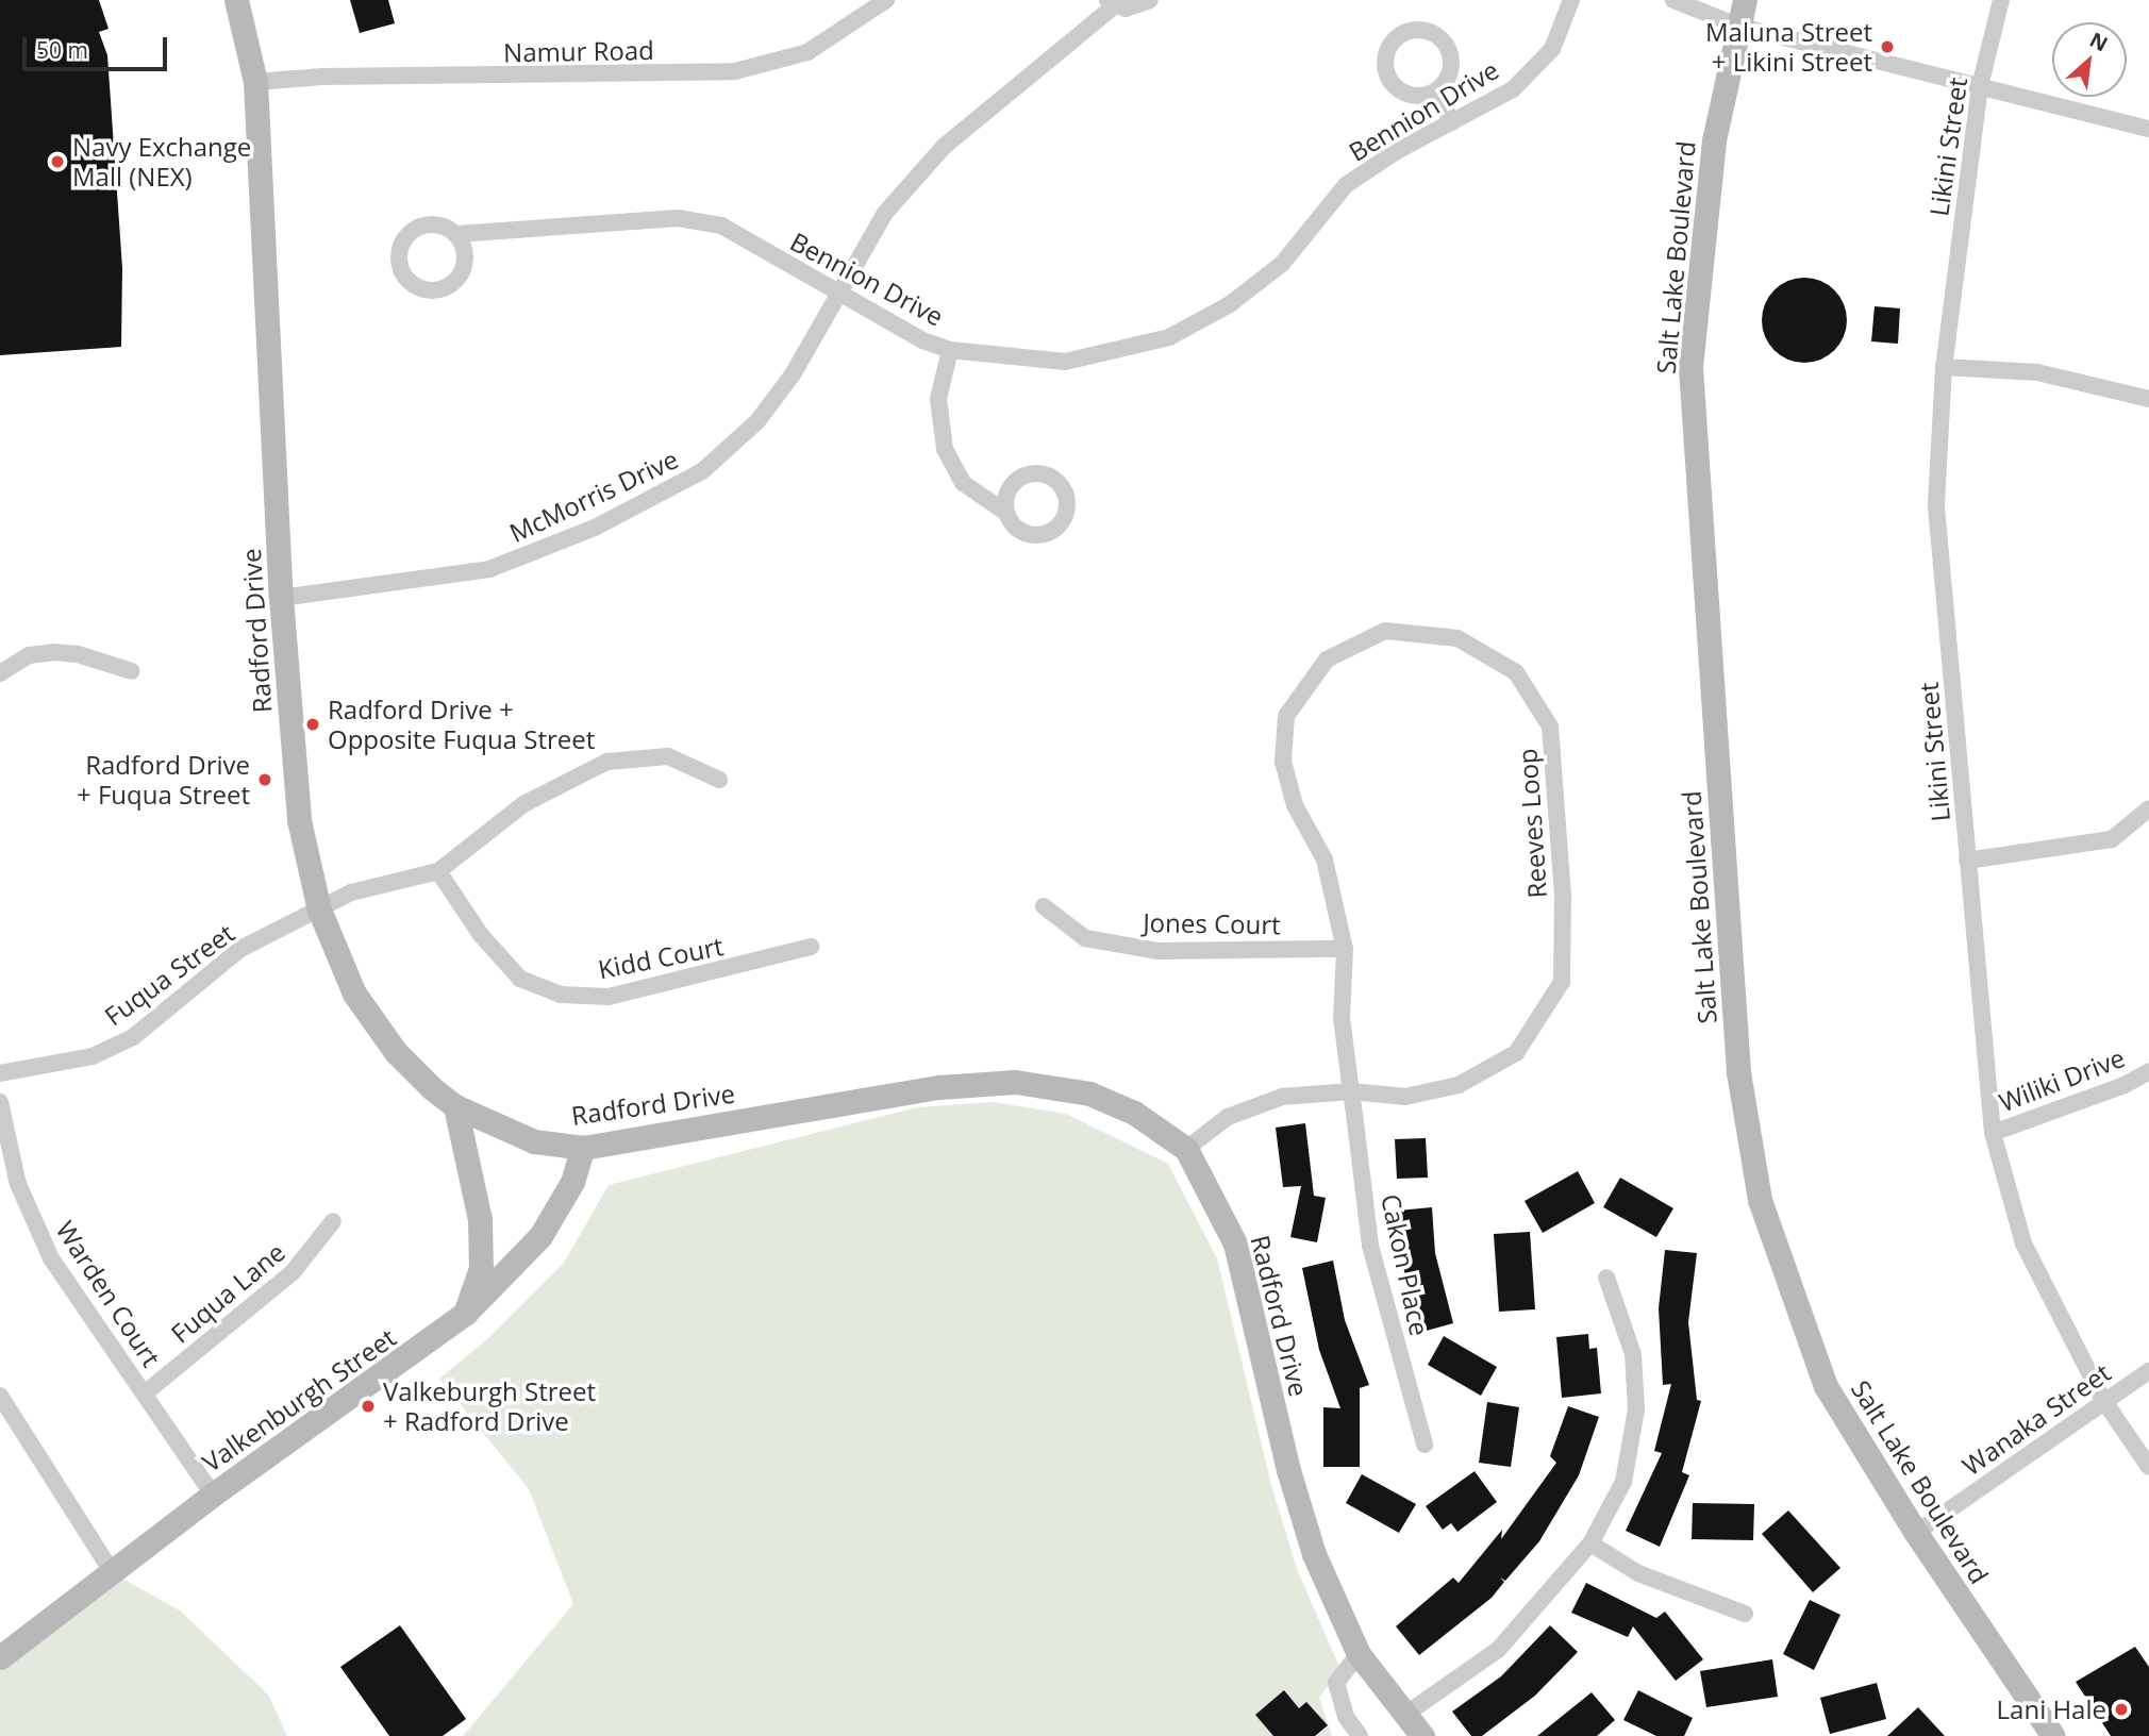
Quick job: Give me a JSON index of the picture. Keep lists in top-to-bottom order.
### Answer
{
  "streets": {
    "street": [
      "Namur Road",
      "Bennion Drive",
      "Likini Street",
      "Salt Lake Boulevard",
      "McMorris Drive",
      "Radford Drive",
      "Reeves Loop",
      "Jones Court",
      "Kidd Court",
      "Fuqua Street",
      "Wiliki Drive",
      "Cakon Place",
      "Fuqua Lane",
      "Warden Court",
      "Valkenburgh Street",
      "Wanaka Street"
    ]
  },
  "crossings": [
    ["Namur Road", "Radford Drive"],
    ["Bennion Drive", "McMorris Drive"],
    ["Likini Street", "Wiliki Drive"],
    ["Likini Street", "Wanaka Street"],
    ["Salt Lake Boulevard", "Wanaka Street"],
    ["McMorris Drive", "Radford Drive"],
    ["Radford Drive", "Reeves Loop"],
    ["Radford Drive", "Fuqua Street"],
    ["Radford Drive", "Valkenburgh Street"],
    ["Reeves Loop", "Jones Court"],
    ["Reeves Loop", "Cakon Place"],
    ["Kidd Court", "Fuqua Street"],
    ["Fuqua Lane", "Warden Court"],
    ["Warden Court", "Valkenburgh Street"]
  ],
  "places": [
    "Maluna Street + Likini Street",
    "Navy Exchange Mall (NEX)",
    "Radford Drive + Opposite Fuqua Street",
    "Radford Drive + Fuqua Street",
    "Valkeburgh Street + Radford Drive",
    "Lani Hale"
  ],
  "scale_bar": "50 m",
  "north": "top right"
}
